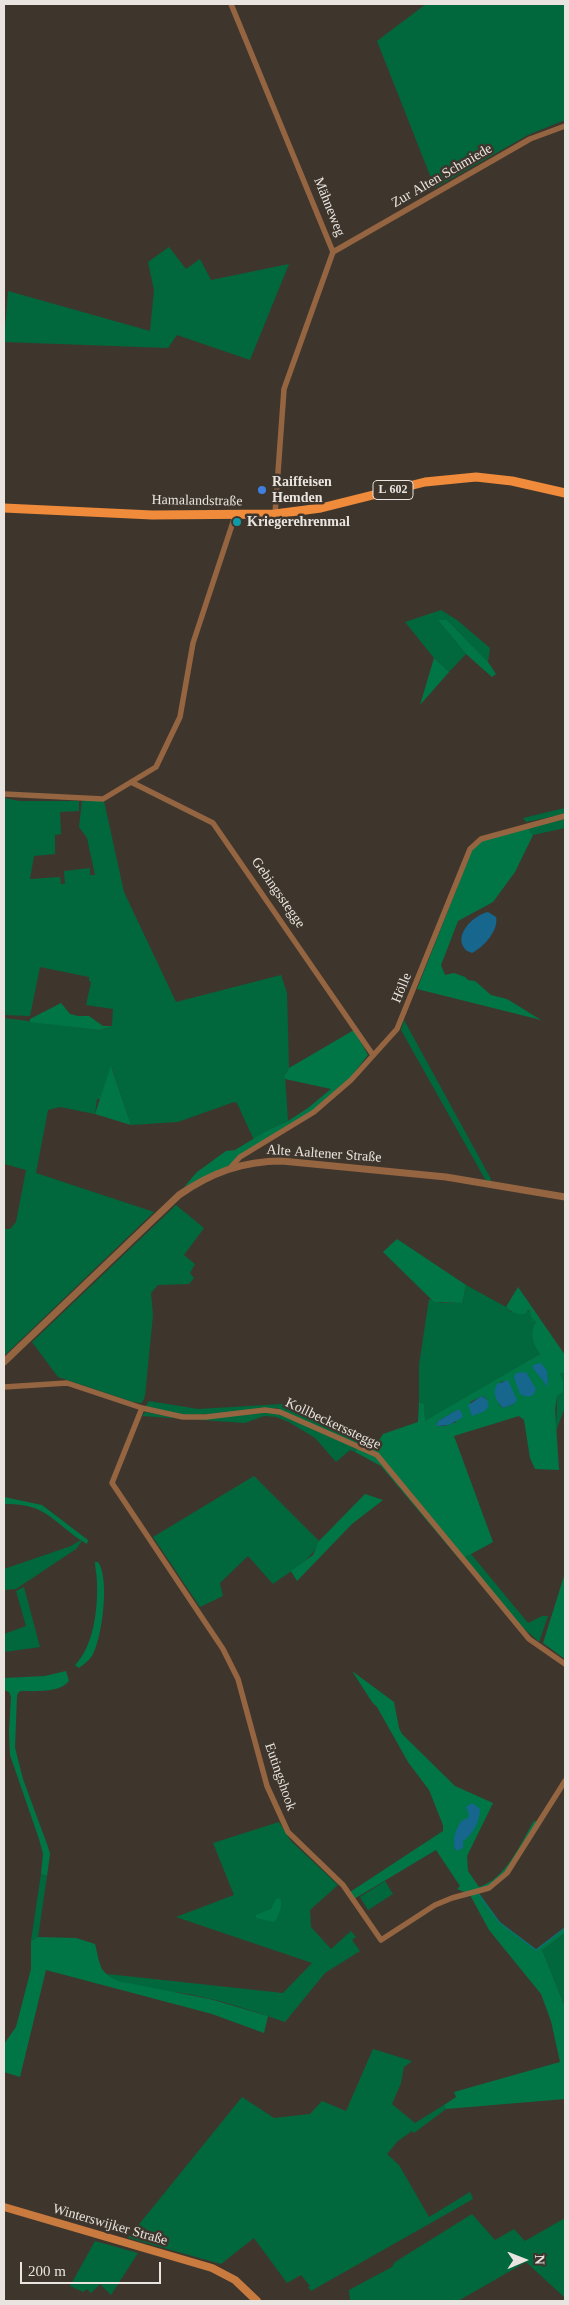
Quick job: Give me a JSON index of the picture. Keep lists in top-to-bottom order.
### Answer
{
  "streets": {
    "main road": ["L 602", "Hamalandstraße", "Winterswijker Straße"],
    "street": [
      "Zur Alten Schmiede",
      "Mähneweg",
      "Gebingsstegge",
      "Hölle",
      "Alte Aaltener Straße",
      "Kollbeckersstegge",
      "Eutingshook"
    ]
  },
  "crossings": [
    ["Zur Alten Schmiede", "Mähneweg"],
    ["Mähneweg", "Hamalandstraße"],
    ["Gebingsstegge", "Hölle"],
    ["Hölle", "Alte Aaltener Straße"],
    ["Kollbeckersstegge", "Eutingshook"]
  ],
  "places": ["Raiffeisen Hemden", "Kriegerehrenmal"],
  "scale_bar": "200 m",
  "north": "right"
}
